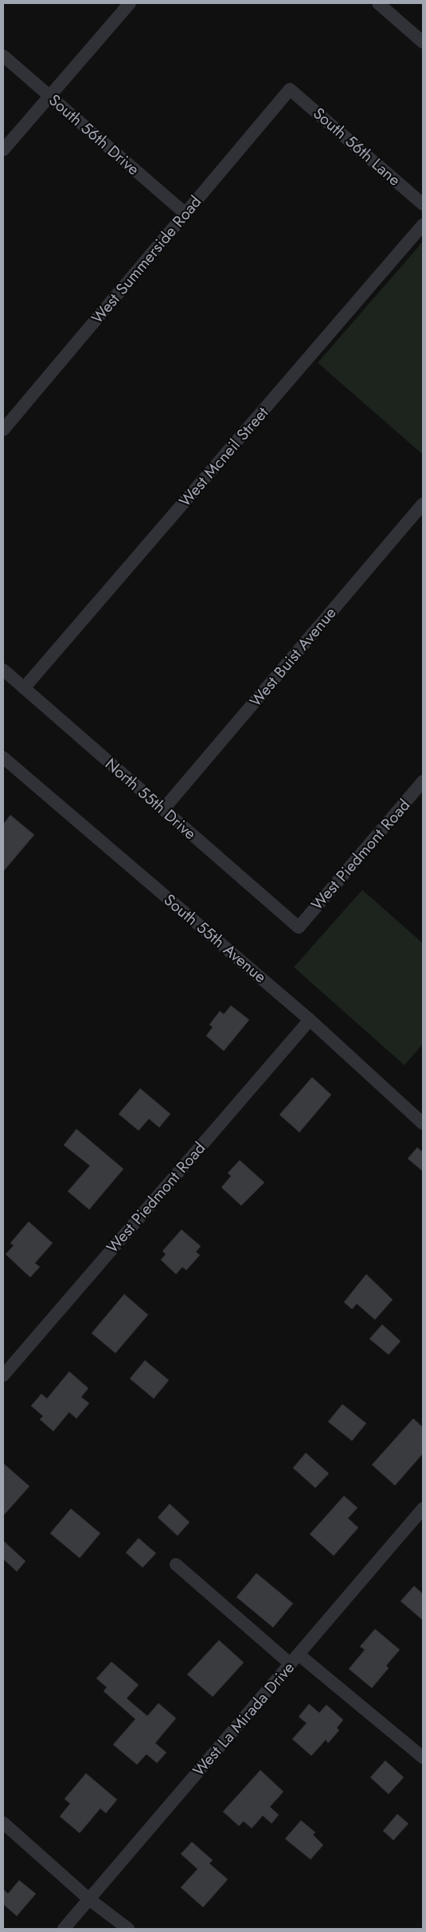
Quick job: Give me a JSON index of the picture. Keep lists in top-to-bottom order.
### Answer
{
  "streets": {
    "street": [
      "South 56th Drive",
      "South 56th Lane",
      "West Summerside Road",
      "West Mcneil Street",
      "West Buist Avenue",
      "North 55th Drive",
      "West Piedmont Road",
      "South 55th Avenue",
      "West La Mirada Drive"
    ]
  },
  "crossings": [
    ["South 56th Drive", "West Summerside Road"],
    ["South 56th Lane", "West Summerside Road"],
    ["West Mcneil Street", "North 55th Drive"],
    ["West Buist Avenue", "North 55th Drive"],
    ["North 55th Drive", "West Piedmont Road"],
    ["West Piedmont Road", "South 55th Avenue"]
  ]
}
